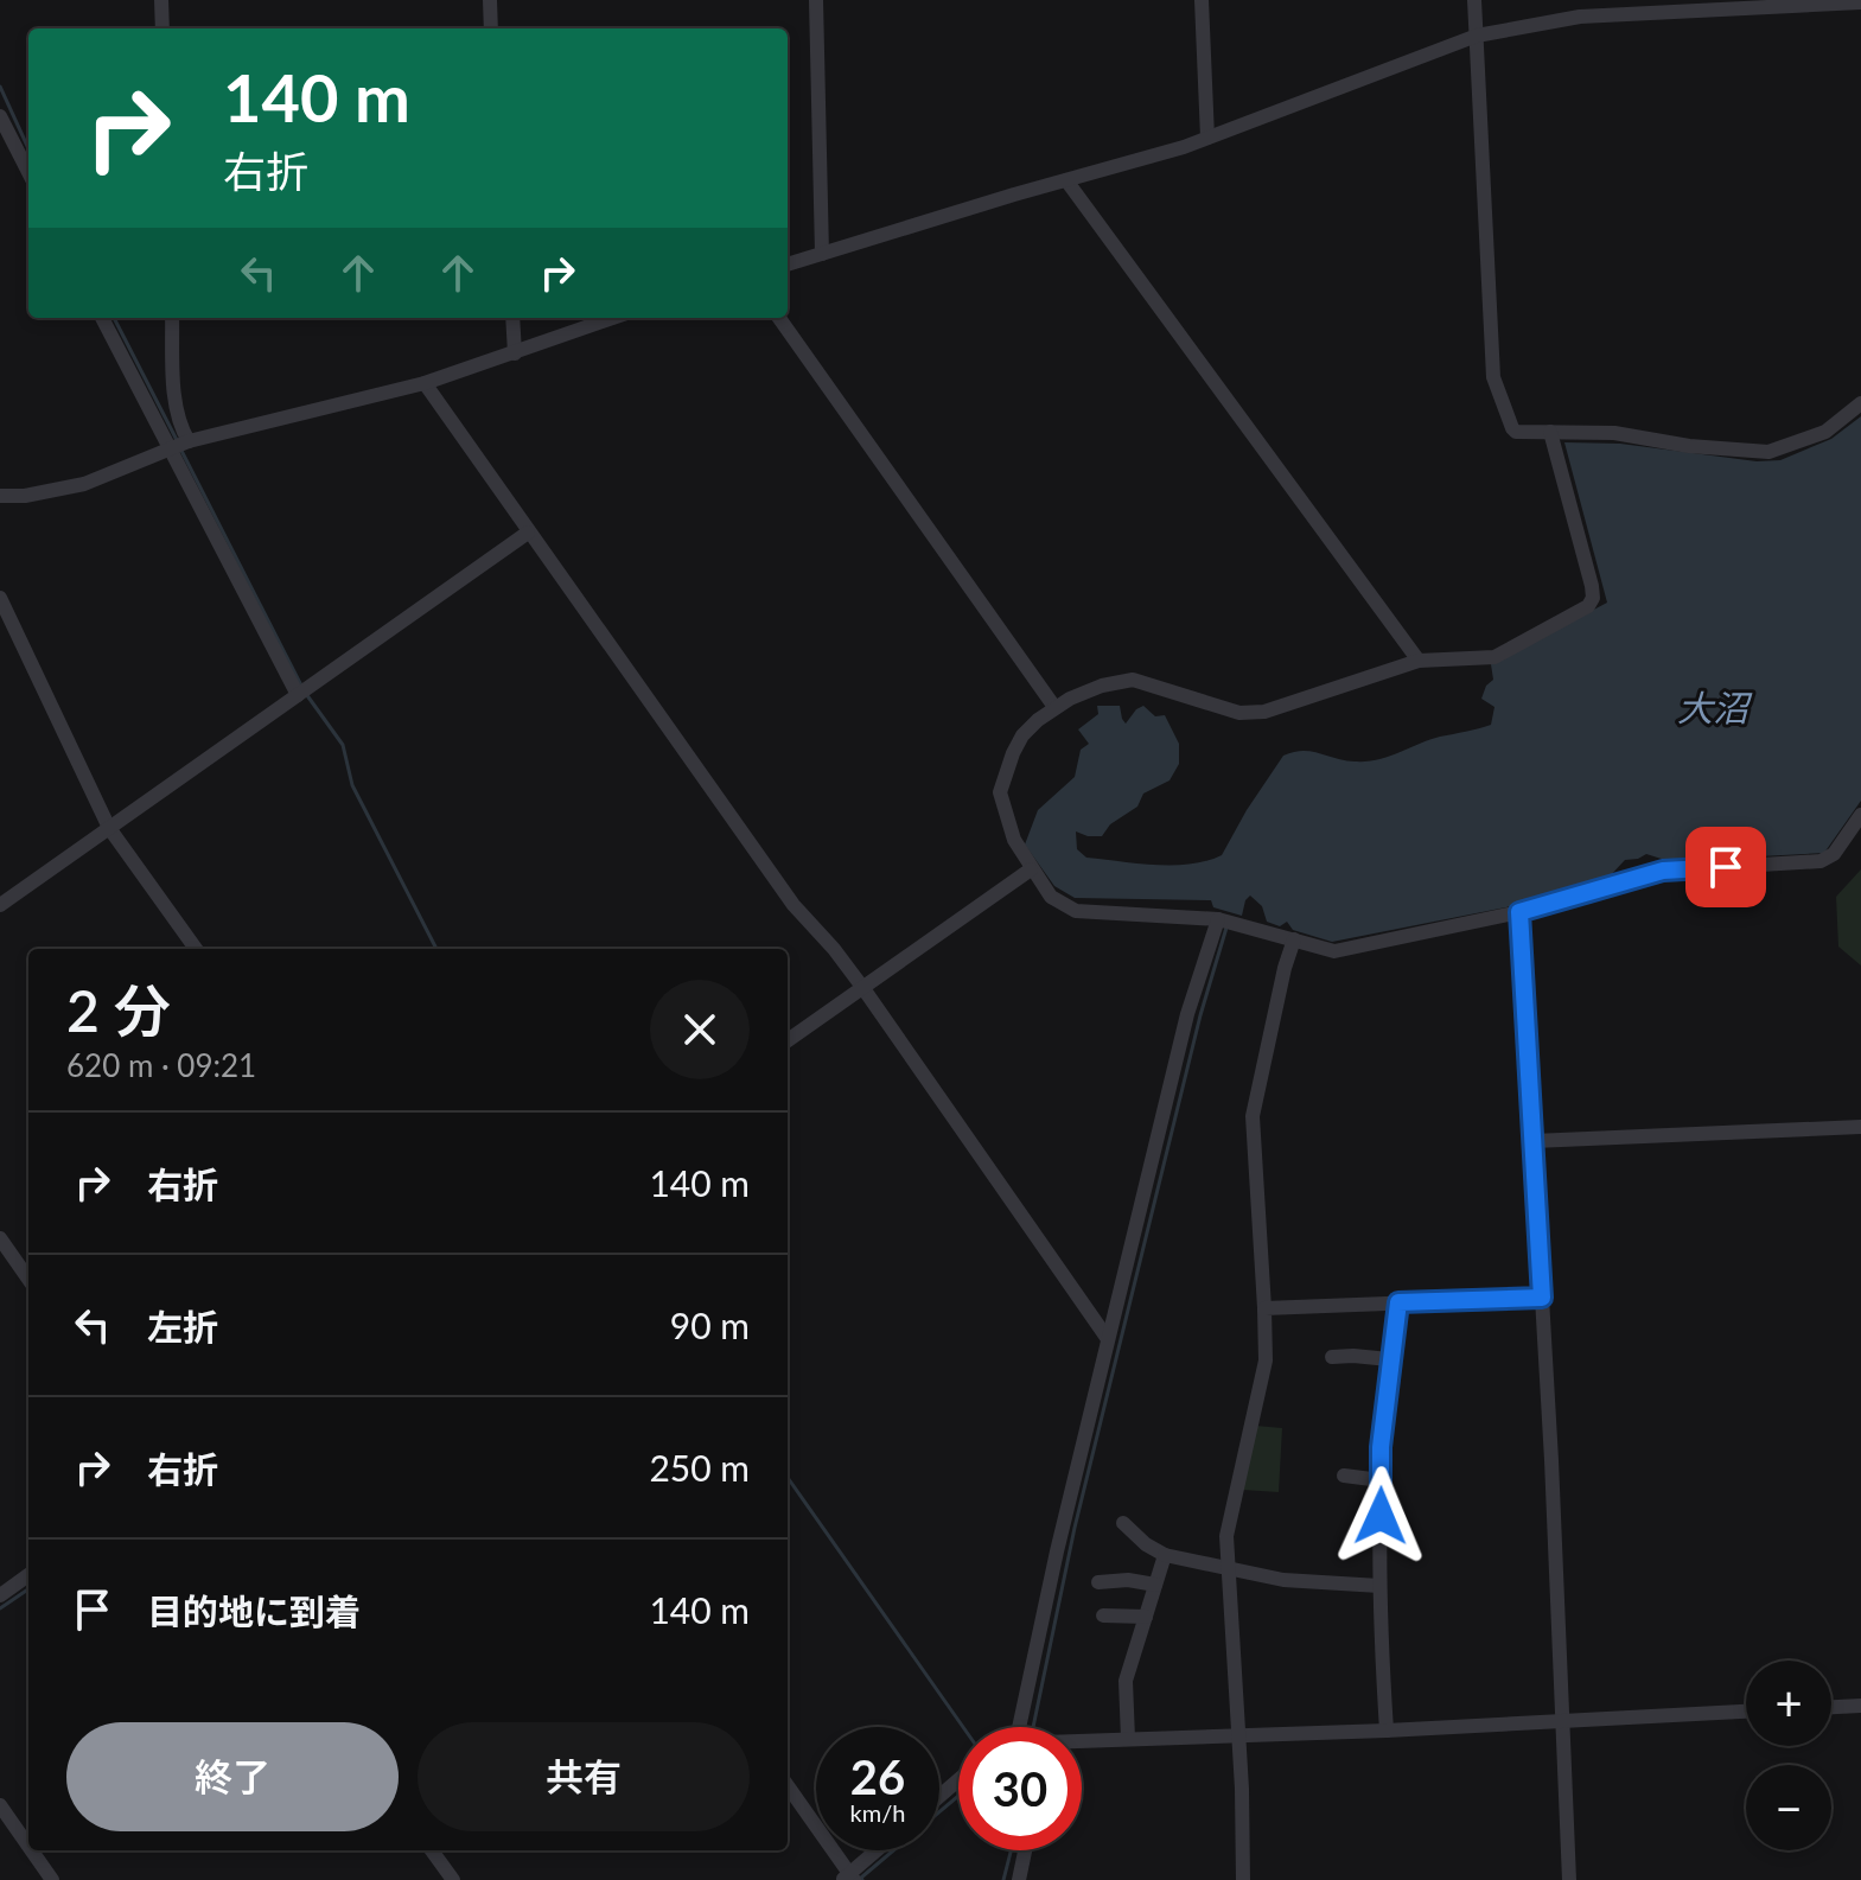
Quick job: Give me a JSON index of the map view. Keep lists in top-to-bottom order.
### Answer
{
  "water": ["大沼"],
  "page": {
    "turn": ["140 m", "右折"],
    "heading": ["2 分", "620 m · 09:21"],
    "list": [
      {
        "name": "右折",
        "value": "140 m"
      },
      {
        "name": "左折",
        "value": "90 m"
      },
      {
        "name": "右折",
        "value": "250 m"
      },
      {
        "name": "目的地に到着",
        "value": "140 m"
      }
    ],
    "map_buttons": ["+", "−"],
    "buttons": ["終了", "共有"],
    "speed": "26 km/h",
    "limit": "30"
  }
}
